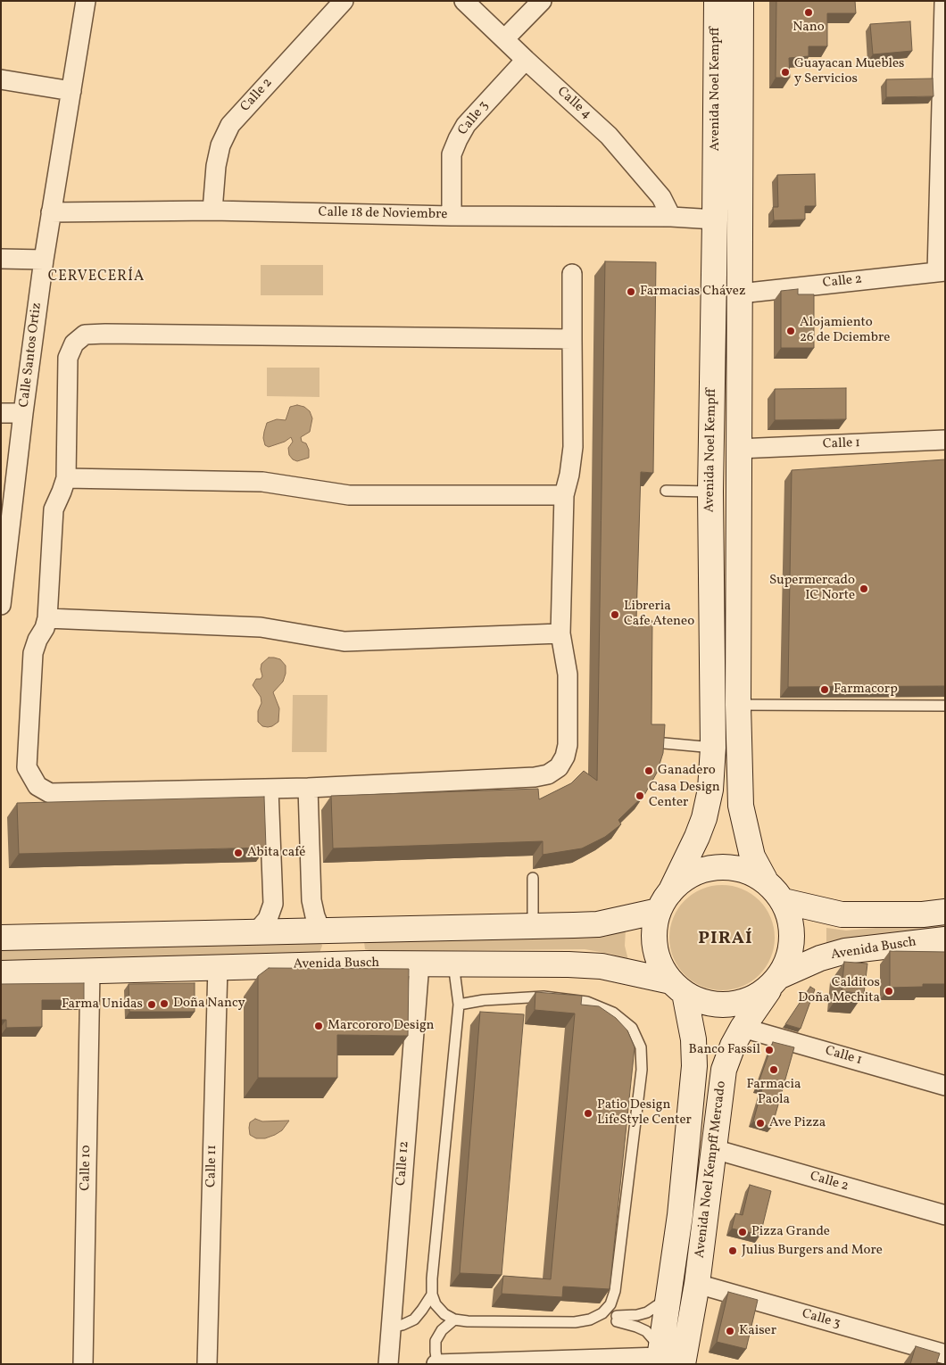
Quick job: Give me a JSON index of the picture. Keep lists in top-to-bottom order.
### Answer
{
  "streets": {
    "main road": ["Avenida Noel Kempff", "Avenida Busch", "Avenida Noel Kempff Mercado"],
    "street": [
      "Calle 2",
      "Calle 4",
      "Calle 3",
      "Calle 18 de Noviembre",
      "Calle Santos Ortiz",
      "Calle 1",
      "Calle 12",
      "Calle 11",
      "Calle 10"
    ]
  },
  "crossings": [
    ["Avenida Noel Kempff", "Calle 2"],
    ["Avenida Noel Kempff", "Calle 18 de Noviembre"],
    ["Avenida Noel Kempff", "Calle 1"],
    ["Avenida Noel Kempff", "Avenida Busch"],
    ["Avenida Noel Kempff", "Avenida Noel Kempff Mercado"],
    ["Calle 2", "Calle 18 de Noviembre"],
    ["Calle 2", "Avenida Noel Kempff Mercado"],
    ["Calle 4", "Calle 3"],
    ["Calle 4", "Calle 18 de Noviembre"],
    ["Calle 3", "Calle 18 de Noviembre"],
    ["Calle 3", "Avenida Noel Kempff Mercado"],
    ["Calle 18 de Noviembre", "Calle Santos Ortiz"],
    ["Calle 1", "Avenida Noel Kempff Mercado"],
    ["Avenida Busch", "Calle 12"],
    ["Avenida Busch", "Calle 11"],
    ["Avenida Busch", "Calle 10"],
    ["Avenida Busch", "Avenida Noel Kempff Mercado"]
  ],
  "districts": ["CERVECERÍA", "PIRAÍ"],
  "places": [
    "Nano",
    "Guayacan Muebles y Servicios",
    "Farmacias Chávez",
    "Alojamiento 26 de Dciembre",
    "Supermercado IC Norte",
    "Libreria Cafe Ateneo",
    "Farmacorp",
    "Ganadero",
    "Casa Design Center",
    "Abita café",
    "Calditos Doña Mechita",
    "Doña Nancy",
    "Farma Unidas",
    "Marcororo Design",
    "Banco Fassil",
    "Farmacia Paola",
    "Patio Design LifeStyle Center",
    "Ave Pizza",
    "Pizza Grande",
    "Julius Burgers and More",
    "Kaiser"
  ]
}
